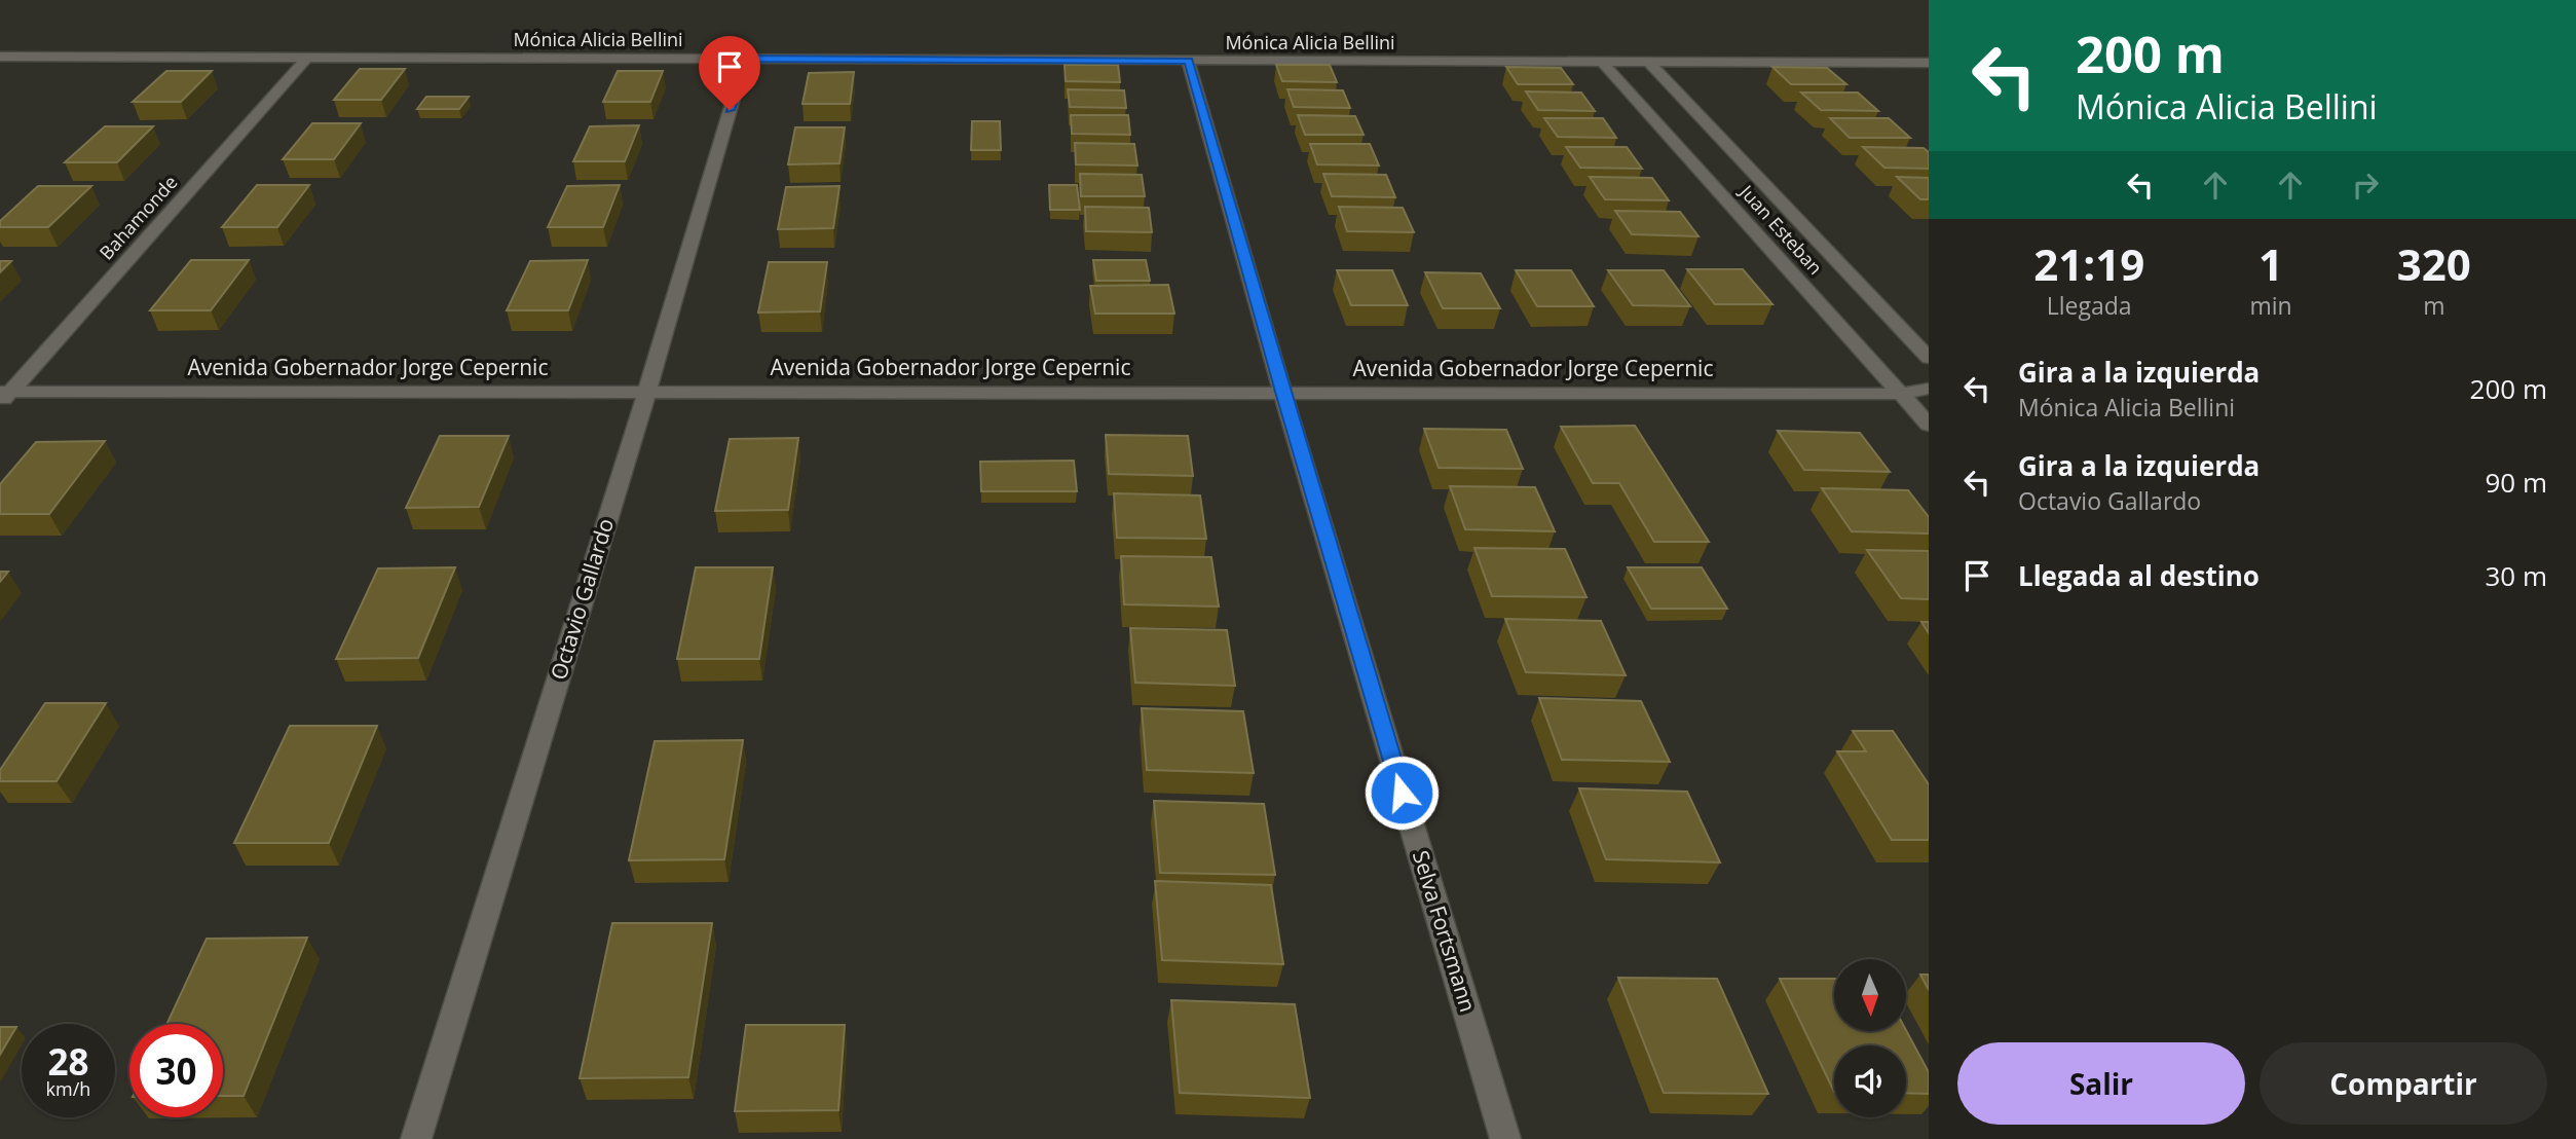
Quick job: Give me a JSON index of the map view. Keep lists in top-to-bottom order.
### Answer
{
  "streets": {
    "street": [
      "Mónica Alicia Bellini",
      "Bahamonde",
      "Juan Esteban",
      "Avenida Gobernador Jorge Cepernic",
      "Octavio Gallardo",
      "Selva Fortsmann"
    ]
  },
  "crossings": [
    ["Mónica Alicia Bellini", "Bahamonde"],
    ["Mónica Alicia Bellini", "Juan Esteban"],
    ["Mónica Alicia Bellini", "Octavio Gallardo"],
    ["Mónica Alicia Bellini", "Selva Fortsmann"],
    ["Bahamonde", "Avenida Gobernador Jorge Cepernic"],
    ["Juan Esteban", "Avenida Gobernador Jorge Cepernic"],
    ["Avenida Gobernador Jorge Cepernic", "Octavio Gallardo"],
    ["Avenida Gobernador Jorge Cepernic", "Selva Fortsmann"]
  ],
  "north": "bottom",
  "page": {
    "turn": ["200 m", "Mónica Alicia Bellini"],
    "eta": [
      "21:19",
      "Llegada",
      "1",
      "min",
      "320",
      "m"
    ],
    "list": [
      {
        "name": "Gira a la izquierda",
        "note": "Mónica Alicia Bellini",
        "value": "200 m"
      },
      {
        "name": "Gira a la izquierda",
        "note": "Octavio Gallardo",
        "value": "90 m"
      },
      {
        "name": "Llegada al destino",
        "value": "30 m"
      }
    ],
    "speed": "28 km/h",
    "limit": "30",
    "buttons": ["Salir", "Compartir"]
  }
}
